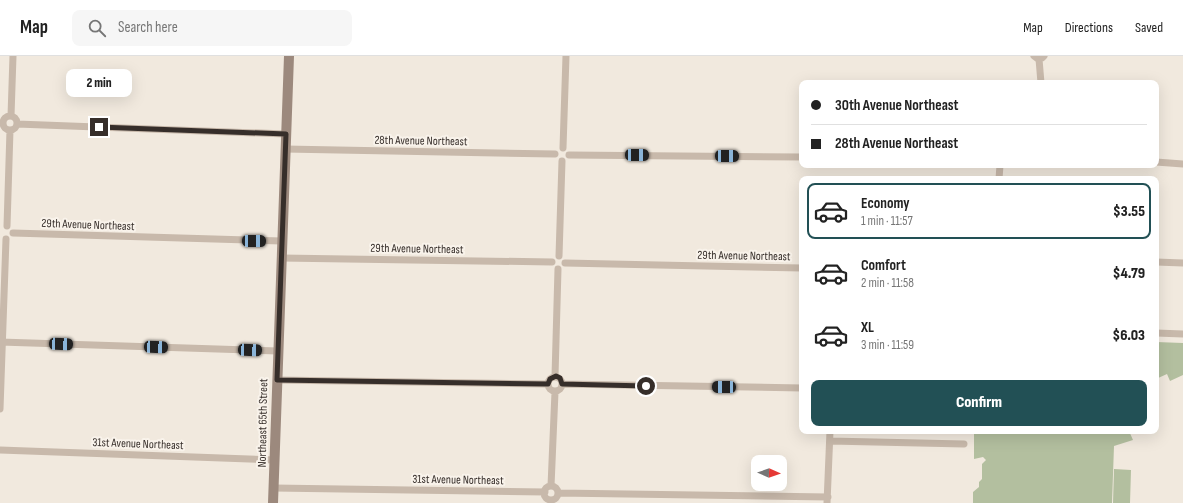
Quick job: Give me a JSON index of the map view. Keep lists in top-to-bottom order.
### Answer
{
  "streets": {
    "main road": ["Northeast 65th Street"],
    "street": ["28th Avenue Northeast", "29th Avenue Northeast", "31st Avenue Northeast"]
  },
  "crossings": [
    ["28th Avenue Northeast", "Northeast 65th Street"],
    ["29th Avenue Northeast", "Northeast 65th Street"],
    ["Northeast 65th Street", "31st Avenue Northeast"]
  ],
  "north": "right",
  "page": {
    "header": "Map",
    "search": "Search here",
    "nav": ["Map", "Directions", "Saved"],
    "bubble": "2 min",
    "banner": ["30th Avenue Northeast", "28th Avenue Northeast"],
    "list": [
      {
        "name": "Economy",
        "note": "1 min · 11:57",
        "value": "$3.55"
      },
      {
        "name": "Comfort",
        "note": "2 min · 11:58",
        "value": "$4.79"
      },
      {
        "name": "XL",
        "note": "3 min · 11:59",
        "value": "$6.03"
      }
    ],
    "buttons": "Confirm"
  }
}
